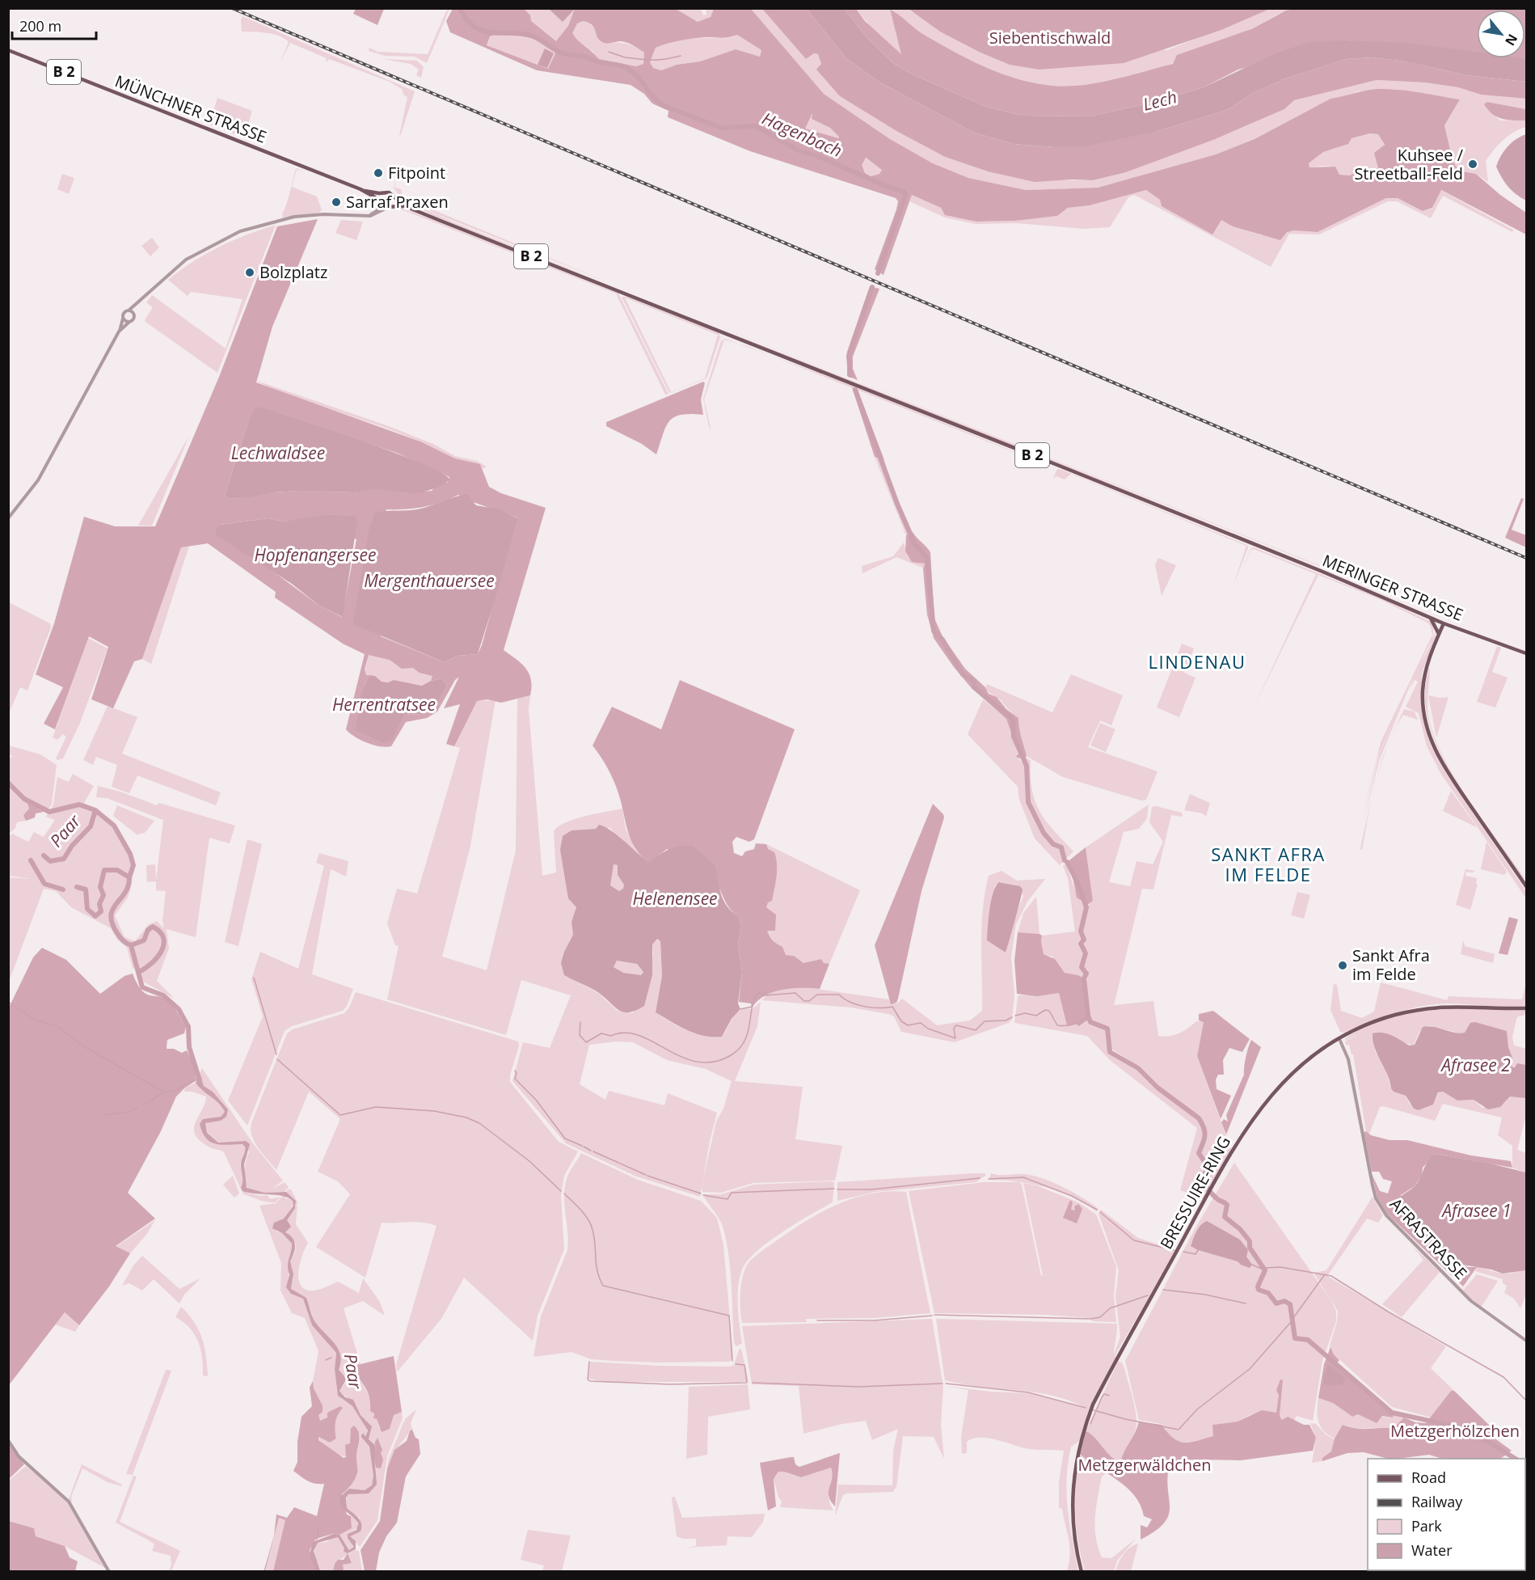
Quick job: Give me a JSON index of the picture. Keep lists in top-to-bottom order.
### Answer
{
  "streets": {
    "main road": [
      "B 2",
      "MÜNCHNER STRASSE",
      "MERINGER STRASSE",
      "BRESSUIRE-RING"
    ],
    "street": ["AFRASTRASSE"]
  },
  "crossings": [
    ["B 2", "MÜNCHNER STRASSE"],
    ["B 2", "MERINGER STRASSE"],
    ["BRESSUIRE-RING", "AFRASTRASSE"]
  ],
  "districts": ["LINDENAU", "SANKT AFRA IM FELDE"],
  "water": [
    "Lech",
    "Hagenbach",
    "Lechwaldsee",
    "Hopfenangersee",
    "Mergenthauersee",
    "Herrentratsee",
    "Paar",
    "Helenensee",
    "Afrasee 2",
    "Afrasee 1"
  ],
  "parks": ["Siebentischwald", "Metzgerhölzchen", "Metzgerwäldchen"],
  "places": [
    "Kuhsee / Streetball-Feld",
    "Fitpoint",
    "Sarraf Praxen",
    "Bolzplatz",
    "Sankt Afra im Felde"
  ],
  "legend": [
    "Road",
    "Railway",
    "Park",
    "Water"
  ],
  "scale_bar": "200 m",
  "north": "bottom right"
}
